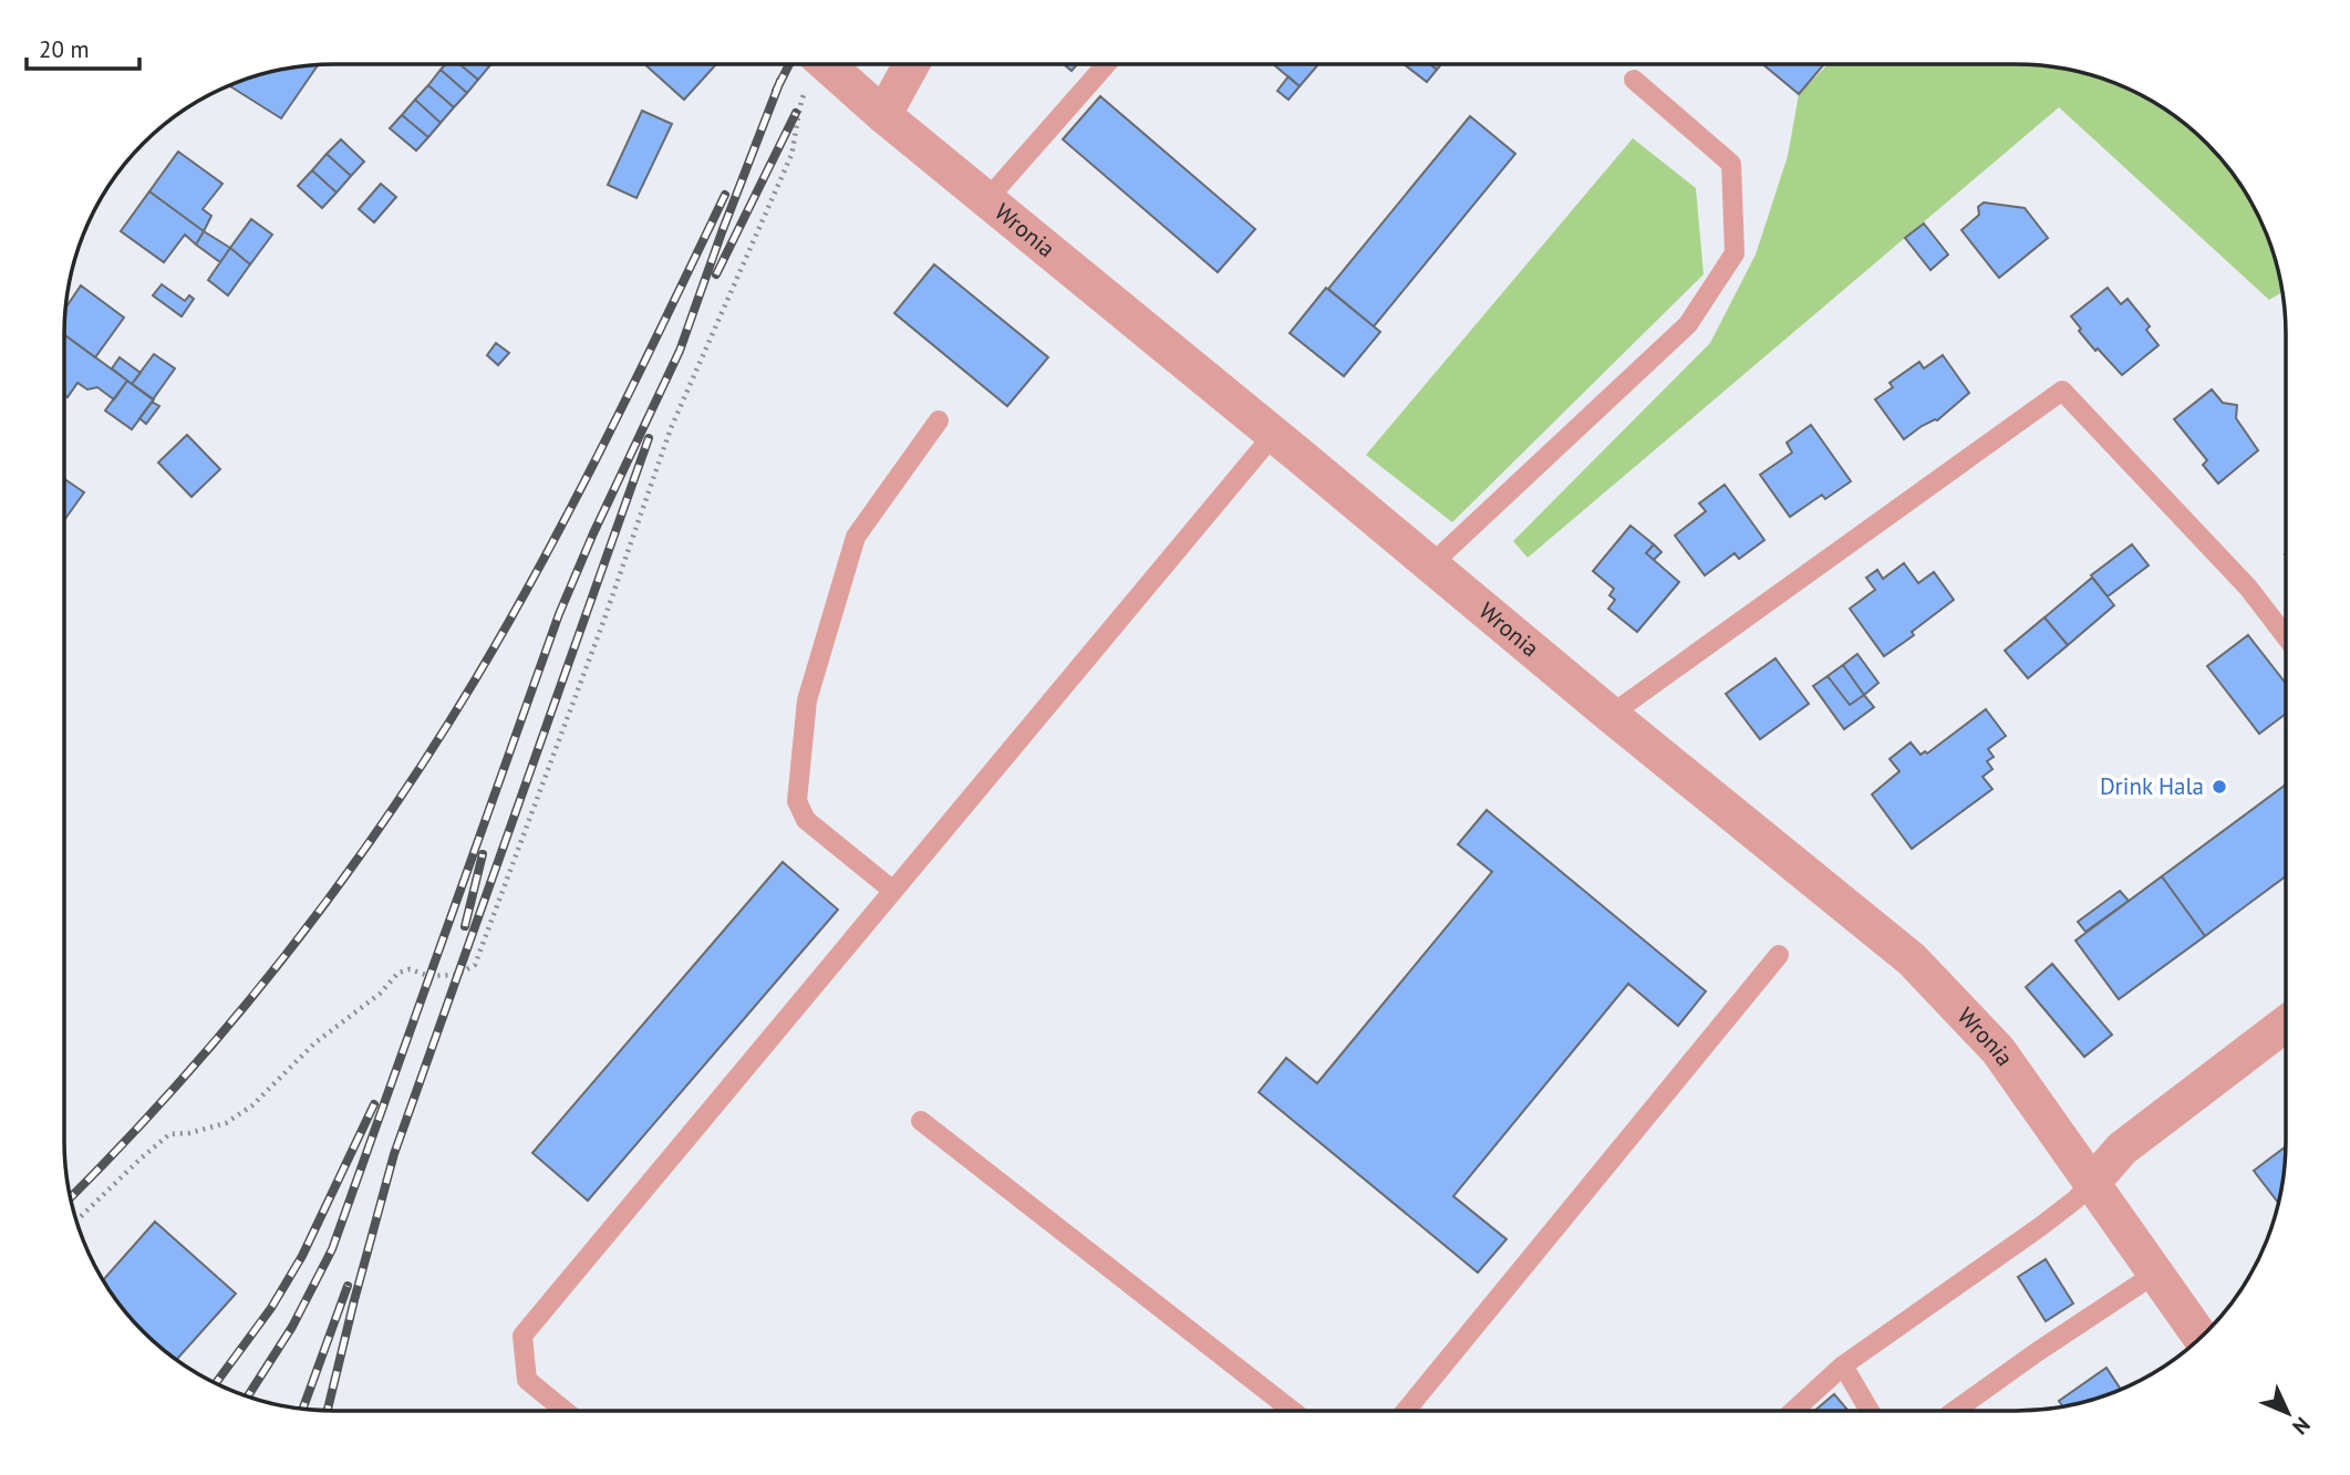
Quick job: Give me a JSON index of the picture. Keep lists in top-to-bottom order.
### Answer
{
  "streets": {
    "street": ["Wronia"]
  },
  "places": ["Drink Hala"],
  "scale_bar": "20 m",
  "north": "bottom right"
}
